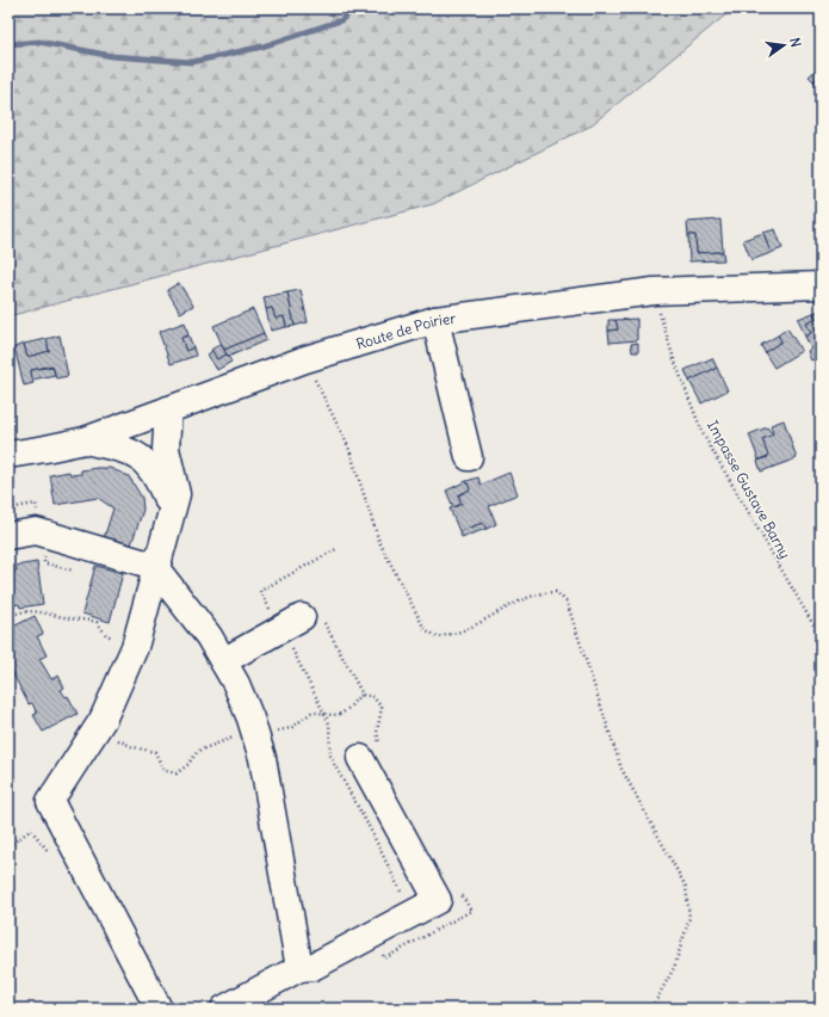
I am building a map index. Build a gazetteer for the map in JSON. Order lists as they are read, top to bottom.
{
  "streets": {
    "street": ["Route de Poirier"],
    "path": ["Impasse Gustave Barny"]
  },
  "crossings": [
    ["Route de Poirier", "Impasse Gustave Barny"]
  ],
  "north": "right"
}
